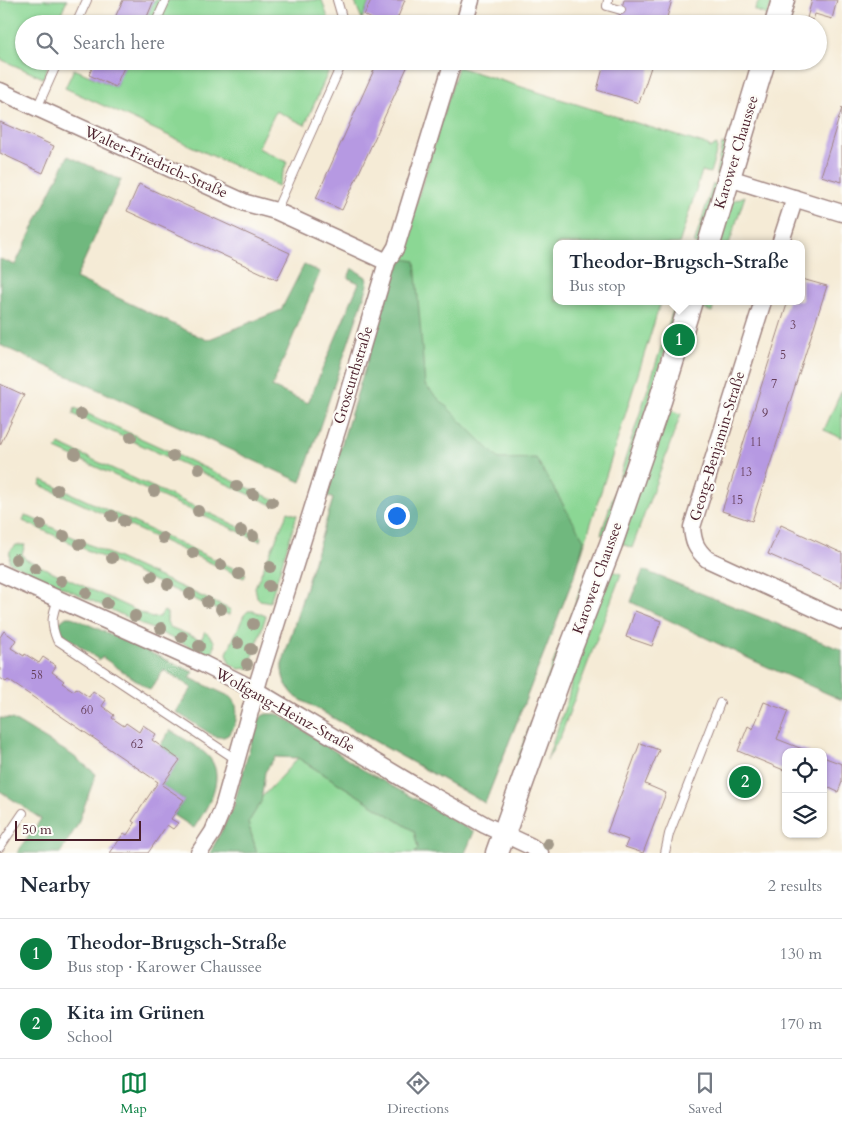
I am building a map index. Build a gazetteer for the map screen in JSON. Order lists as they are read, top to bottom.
{
  "streets": {
    "main road": ["Karower Chaussee"],
    "street": [
      "Walter-Friedrich-Straße",
      "Groscurthstraße",
      "Georg-Benjamin-Straße",
      "Wolfgang-Heinz-Straße"
    ]
  },
  "crossings": [
    ["Karower Chaussee", "Wolfgang-Heinz-Straße"],
    ["Walter-Friedrich-Straße", "Groscurthstraße"],
    ["Groscurthstraße", "Wolfgang-Heinz-Straße"]
  ],
  "house_numbers": [
    "3",
    "5",
    "7",
    "9",
    "11",
    "13",
    "15",
    "58",
    "60",
    "62"
  ],
  "scale_bar": "50 m",
  "page": {
    "search": "Search here",
    "popup": ["Theodor-Brugsch-Straße", "Bus stop"],
    "pins": ["1", "2"],
    "scale": "50 m",
    "heading": ["Nearby", "2 results"],
    "list": [
      {
        "mark": "1",
        "name": "Theodor-Brugsch-Straße",
        "note": "Bus stop · Karower Chaussee",
        "value": "130 m"
      },
      {
        "mark": "2",
        "name": "Kita im Grünen",
        "note": "School",
        "value": "170 m"
      }
    ],
    "nav": ["Map", "Directions", "Saved"]
  }
}
